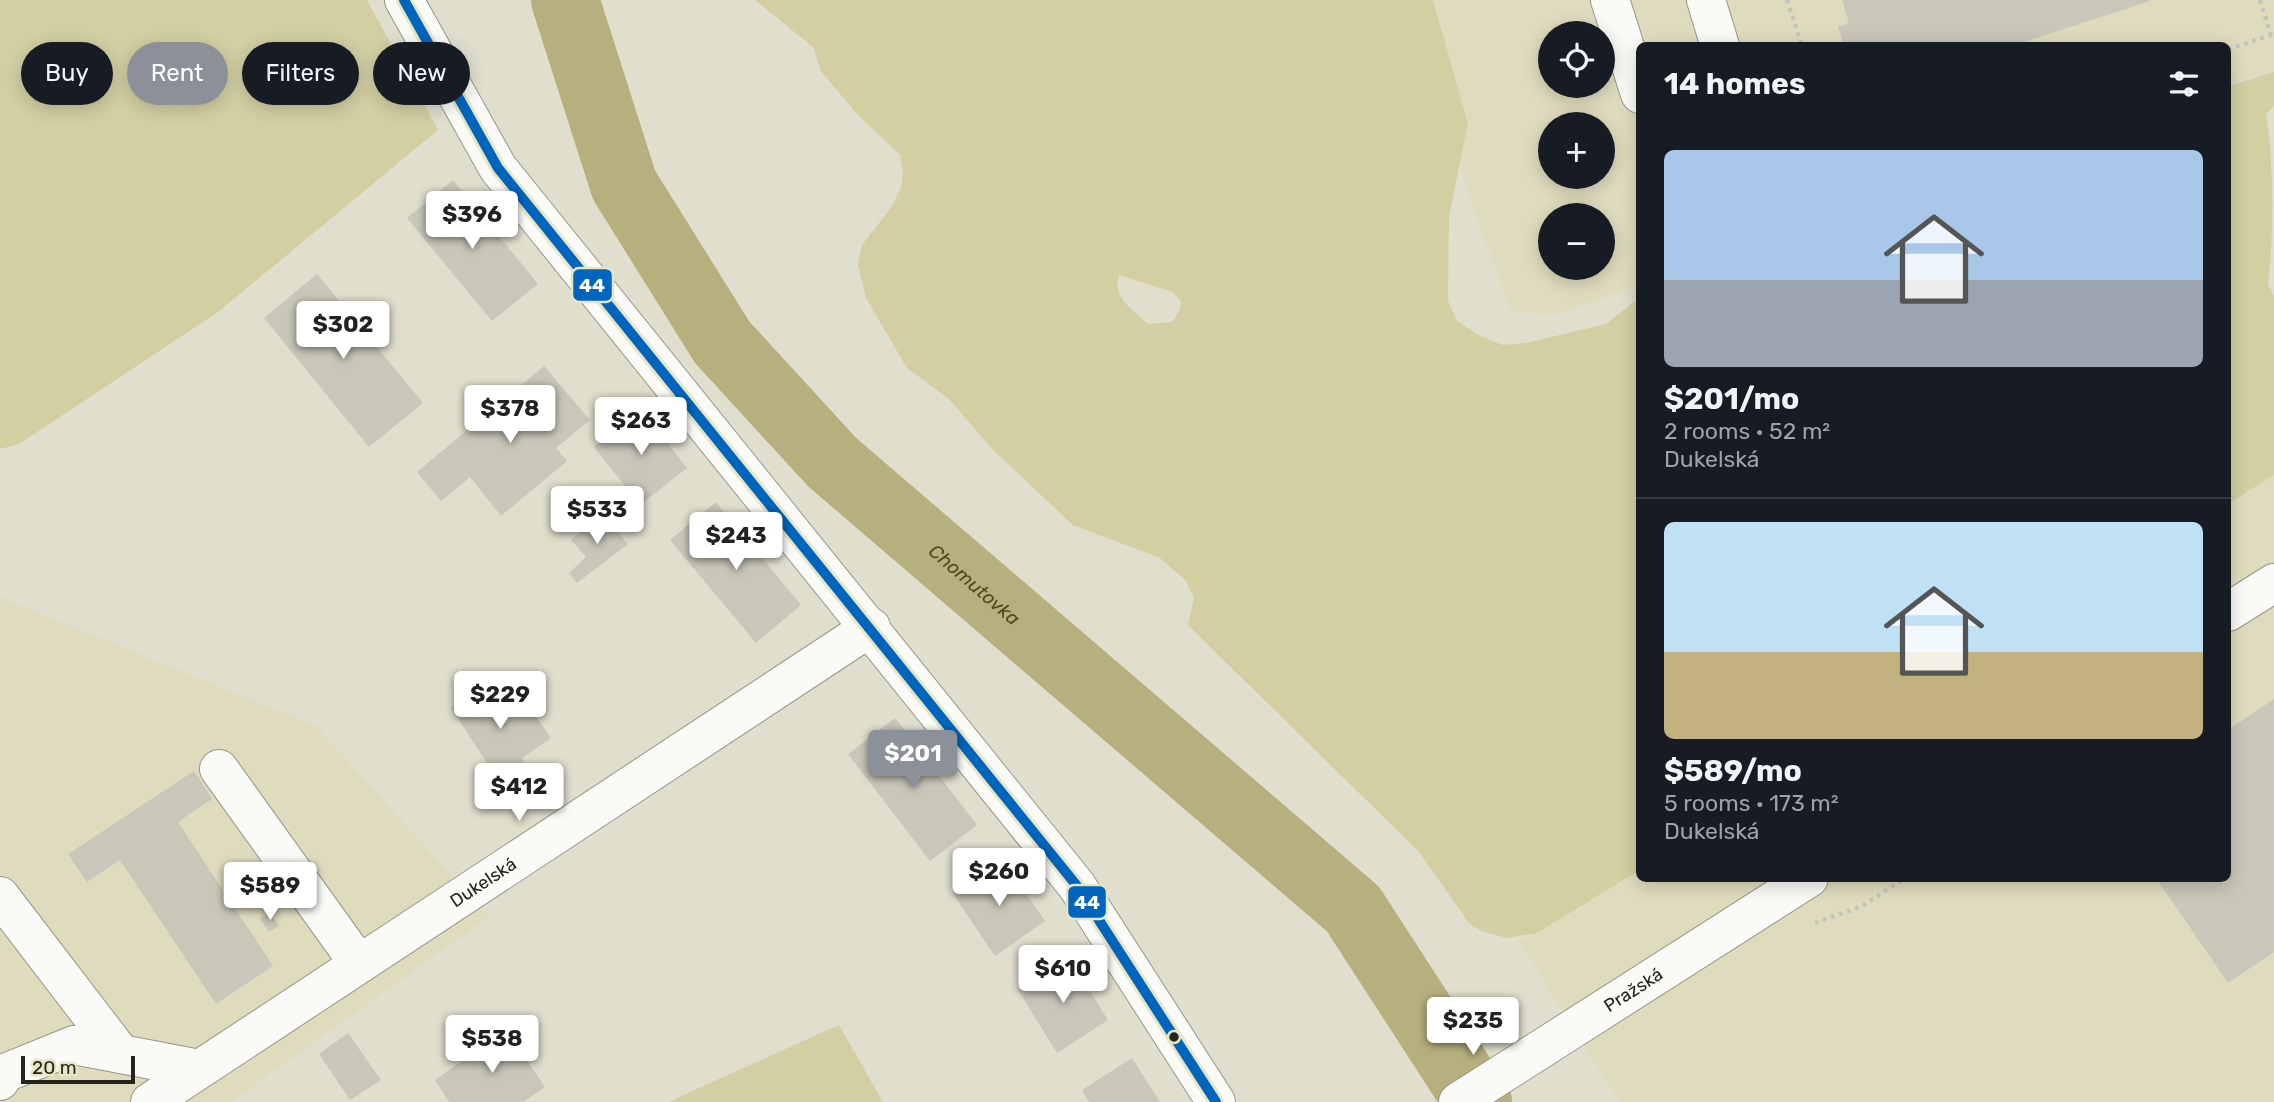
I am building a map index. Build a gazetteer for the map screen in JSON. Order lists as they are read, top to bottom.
{
  "streets": {
    "street": ["Dukelská", "Pražská"]
  },
  "water": ["Chomutovka"],
  "lines": ["transit line 44"],
  "scale_bar": "20 m",
  "page": {
    "map_buttons": ["+", "−"],
    "chip": [
      "Buy",
      "Rent",
      "Filters",
      "New"
    ],
    "heading": "14 homes",
    "list": [
      {
        "name": "$201/mo",
        "note": "2 rooms · 52 m² · Dukelská"
      },
      {
        "name": "$589/mo",
        "note": "5 rooms · 173 m² · Dukelská"
      }
    ],
    "price": [
      "$396",
      "$302",
      "$378",
      "$263",
      "$533",
      "$243",
      "$229",
      "$201",
      "$412",
      "$260",
      "$589",
      "$610",
      "$235",
      "$538"
    ],
    "scale": "20 m"
  }
}
